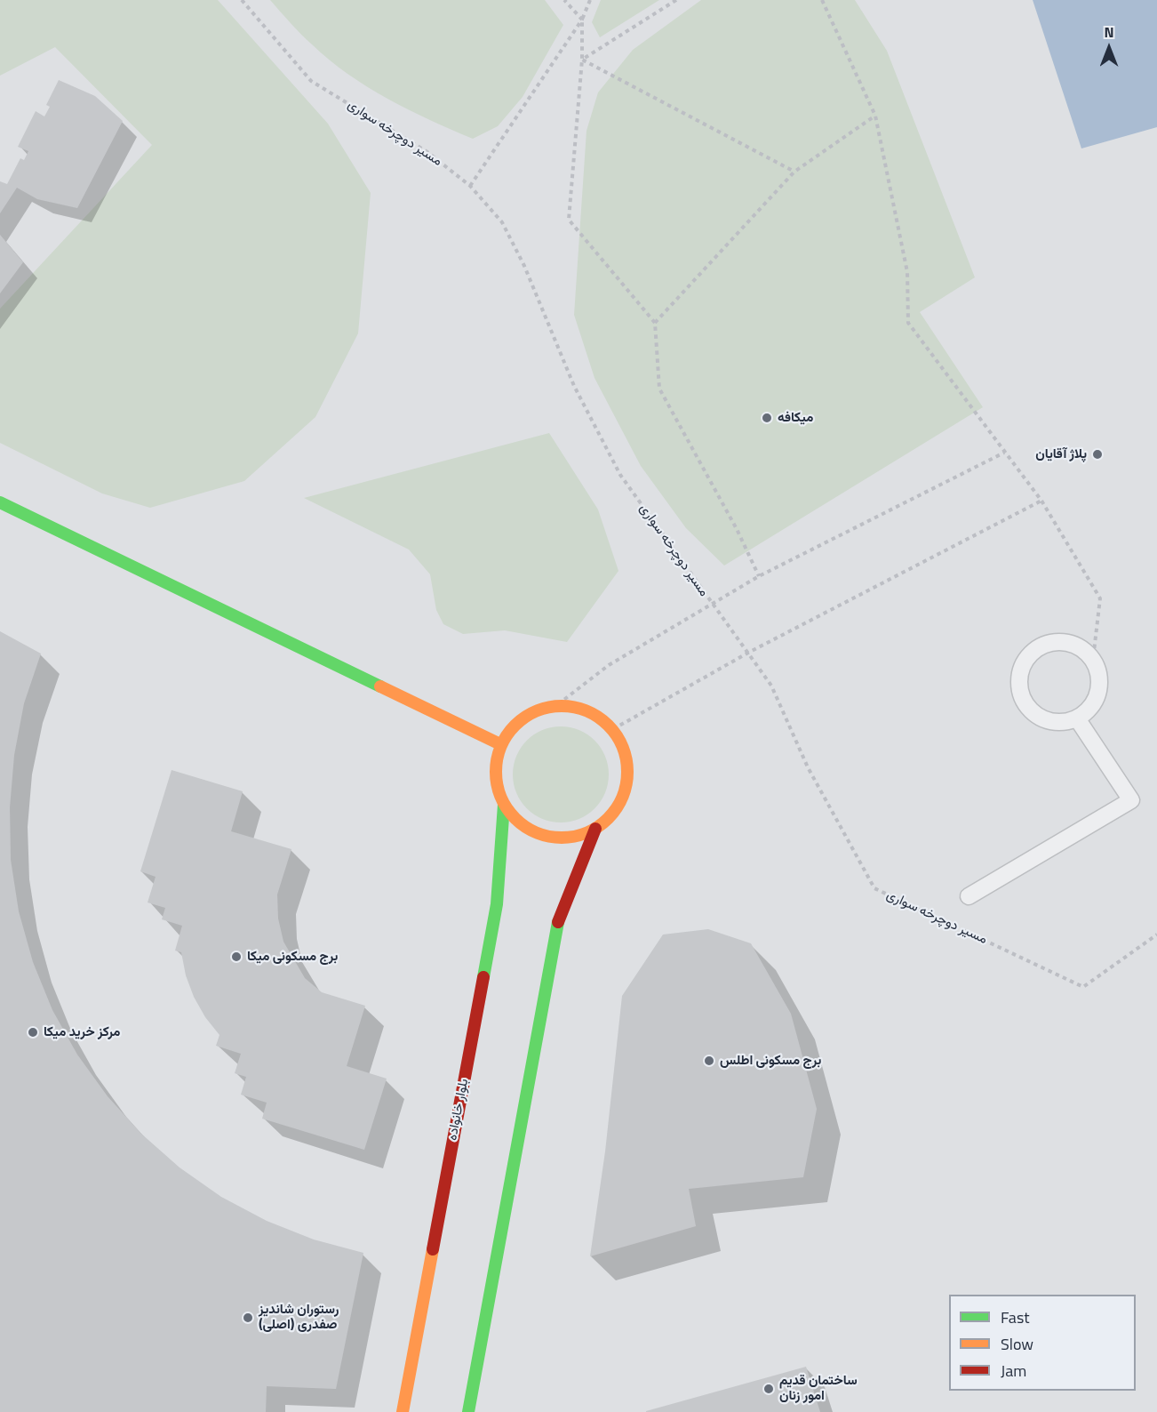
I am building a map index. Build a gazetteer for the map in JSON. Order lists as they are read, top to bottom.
{
  "streets": {
    "street": ["بلوار خانواده"],
    "path": ["مسیر دوچرخه سواری"]
  },
  "places": [
    "میکافه",
    "پلاژ آقایان",
    "برج مسکونی میکا",
    "مرکز خرید میکا",
    "برج مسکونی اطلس",
    "رستوران شاندیز صفدری (اصلی)",
    "ساختمان قدیم امور زنان"
  ],
  "legend": ["Fast", "Slow", "Jam"],
  "north": "top"
}
